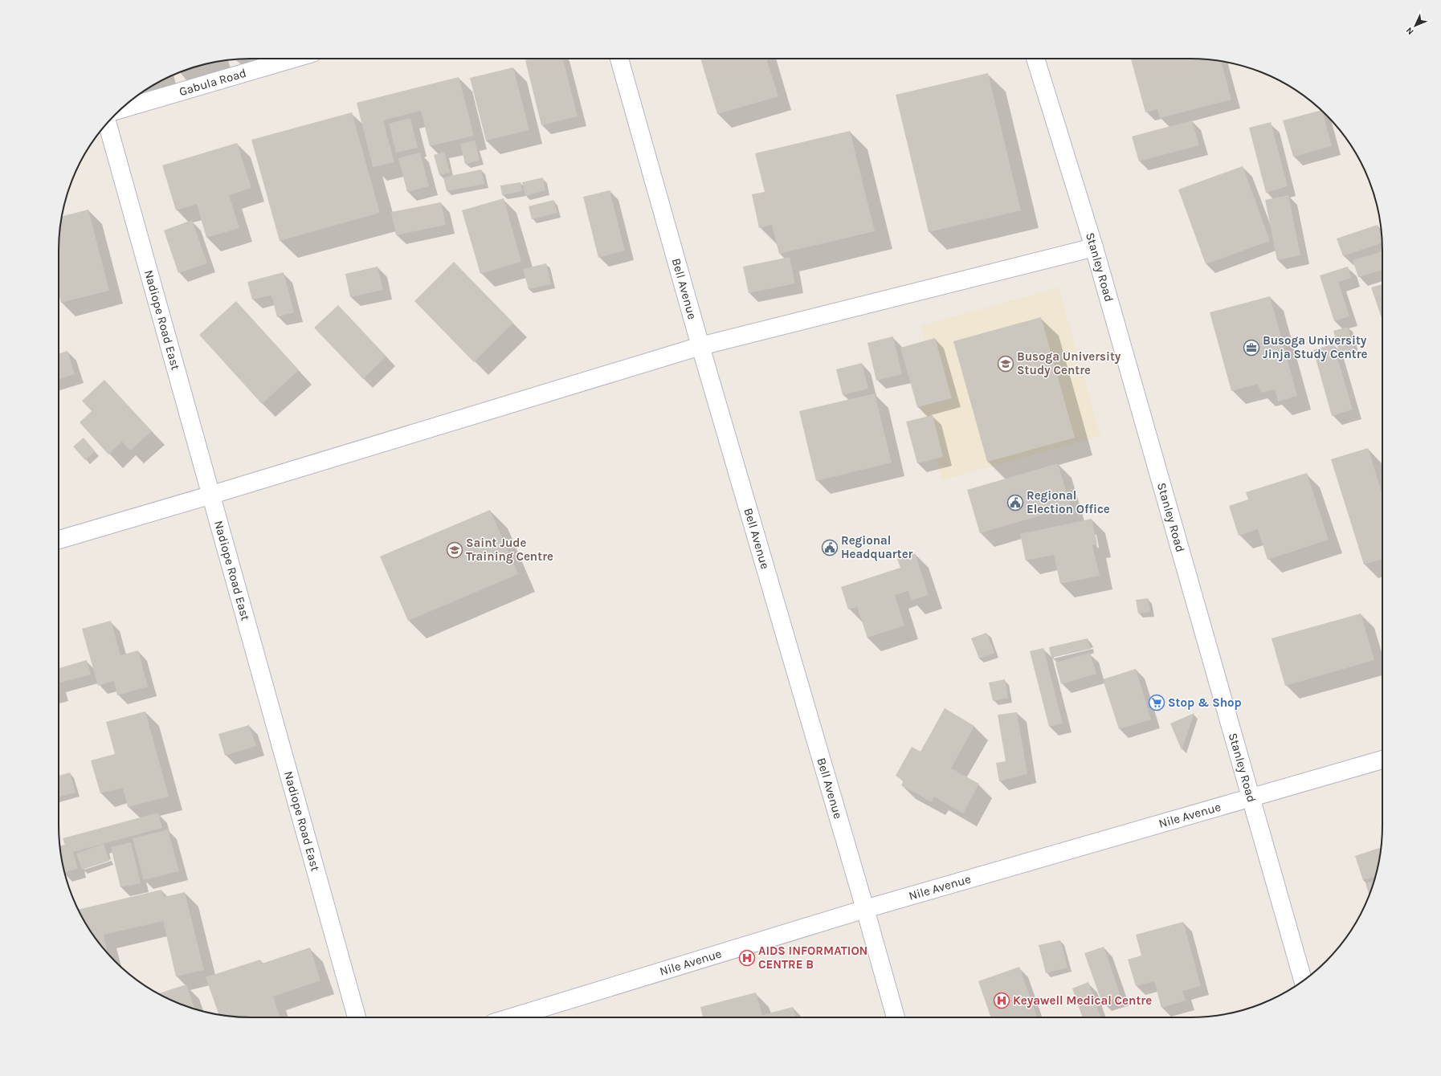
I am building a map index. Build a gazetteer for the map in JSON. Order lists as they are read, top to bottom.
{
  "streets": {
    "street": [
      "Gabula Road",
      "Stanley Road",
      "Bell Avenue",
      "Nadiope Road East",
      "Nile Avenue"
    ]
  },
  "crossings": [
    ["Stanley Road", "Nile Avenue"],
    ["Bell Avenue", "Nile Avenue"]
  ],
  "places": {
    "office": ["Busoga University Jinja Study Centre"],
    "school or university": ["Busoga University Study Centre", "Saint Jude Training Centre"],
    "public building": ["Regional Election Office", "Regional Headquarter"],
    "supermarket": ["Stop & Shop"],
    "hospital": ["AIDS INFORMATION CENTRE B", "Keyawell Medical Centre"]
  },
  "north": "bottom left"
}
